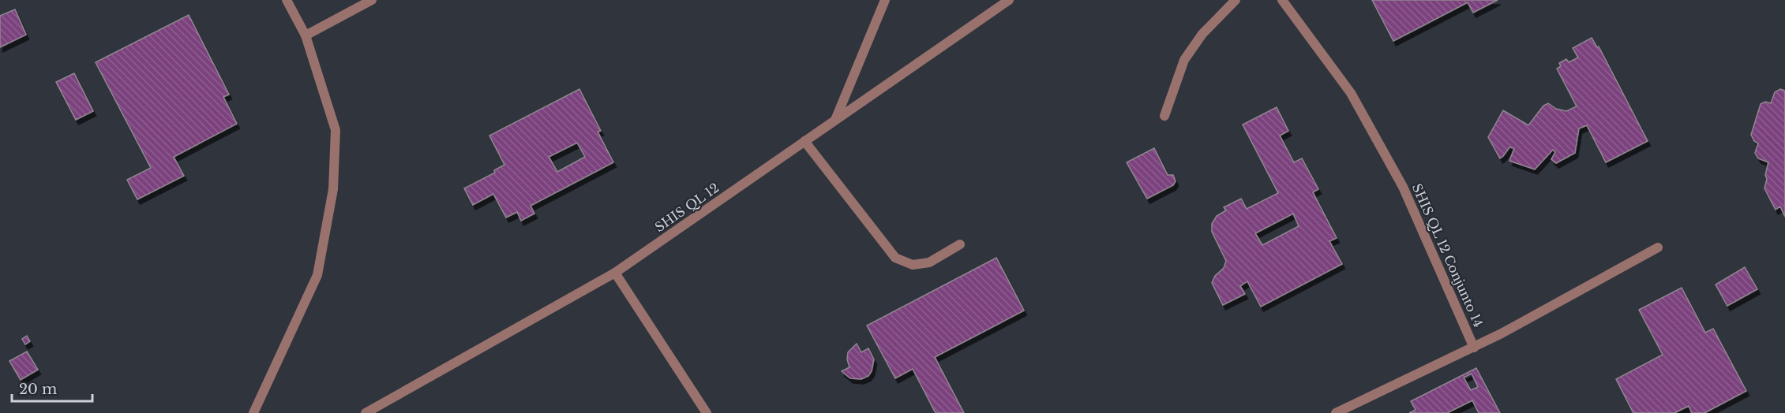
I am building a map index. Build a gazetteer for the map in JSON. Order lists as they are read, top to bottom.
{
  "streets": {
    "street": ["SHIS QL 12", "SHIS QL 12 Conjunto 14"]
  },
  "scale_bar": "20 m"
}
